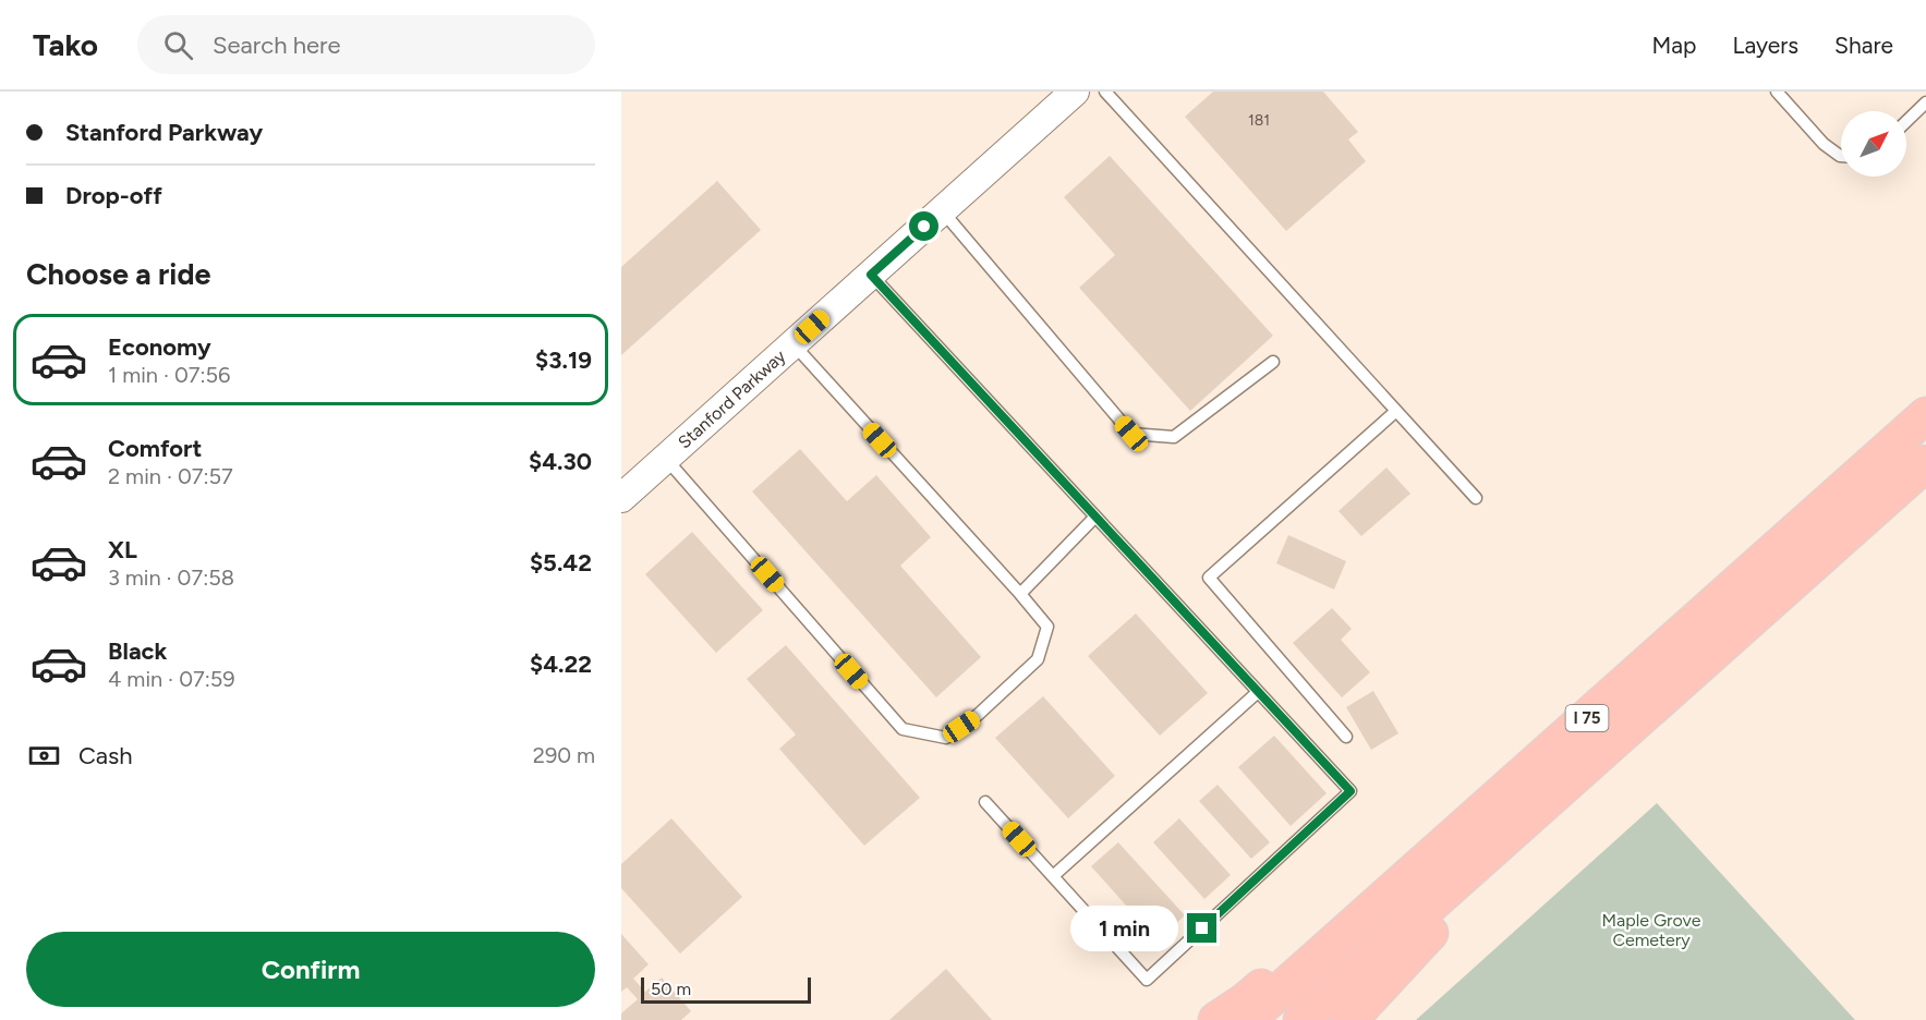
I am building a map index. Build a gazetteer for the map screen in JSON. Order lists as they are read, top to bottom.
{
  "streets": {
    "highway": ["I 75"],
    "street": ["Stanford Parkway"]
  },
  "parks": ["Maple Grove Cemetery"],
  "house_numbers": ["181"],
  "scale_bar": "50 m",
  "north": "top right",
  "page": {
    "header": "Tako",
    "search": "Search here",
    "nav": ["Map", "Layers", "Share"],
    "banner": ["Stanford Parkway", "Drop-off"],
    "heading": "Choose a ride",
    "list": [
      {
        "name": "Economy",
        "note": "1 min · 07:56",
        "value": "$3.19"
      },
      {
        "name": "Comfort",
        "note": "2 min · 07:57",
        "value": "$4.30"
      },
      {
        "name": "XL",
        "note": "3 min · 07:58",
        "value": "$5.42"
      },
      {
        "name": "Black",
        "note": "4 min · 07:59",
        "value": "$4.22"
      }
    ],
    "pay": ["Cash", "290 m"],
    "bubble": "1 min",
    "buttons": "Confirm",
    "scale": "50 m"
  }
}
